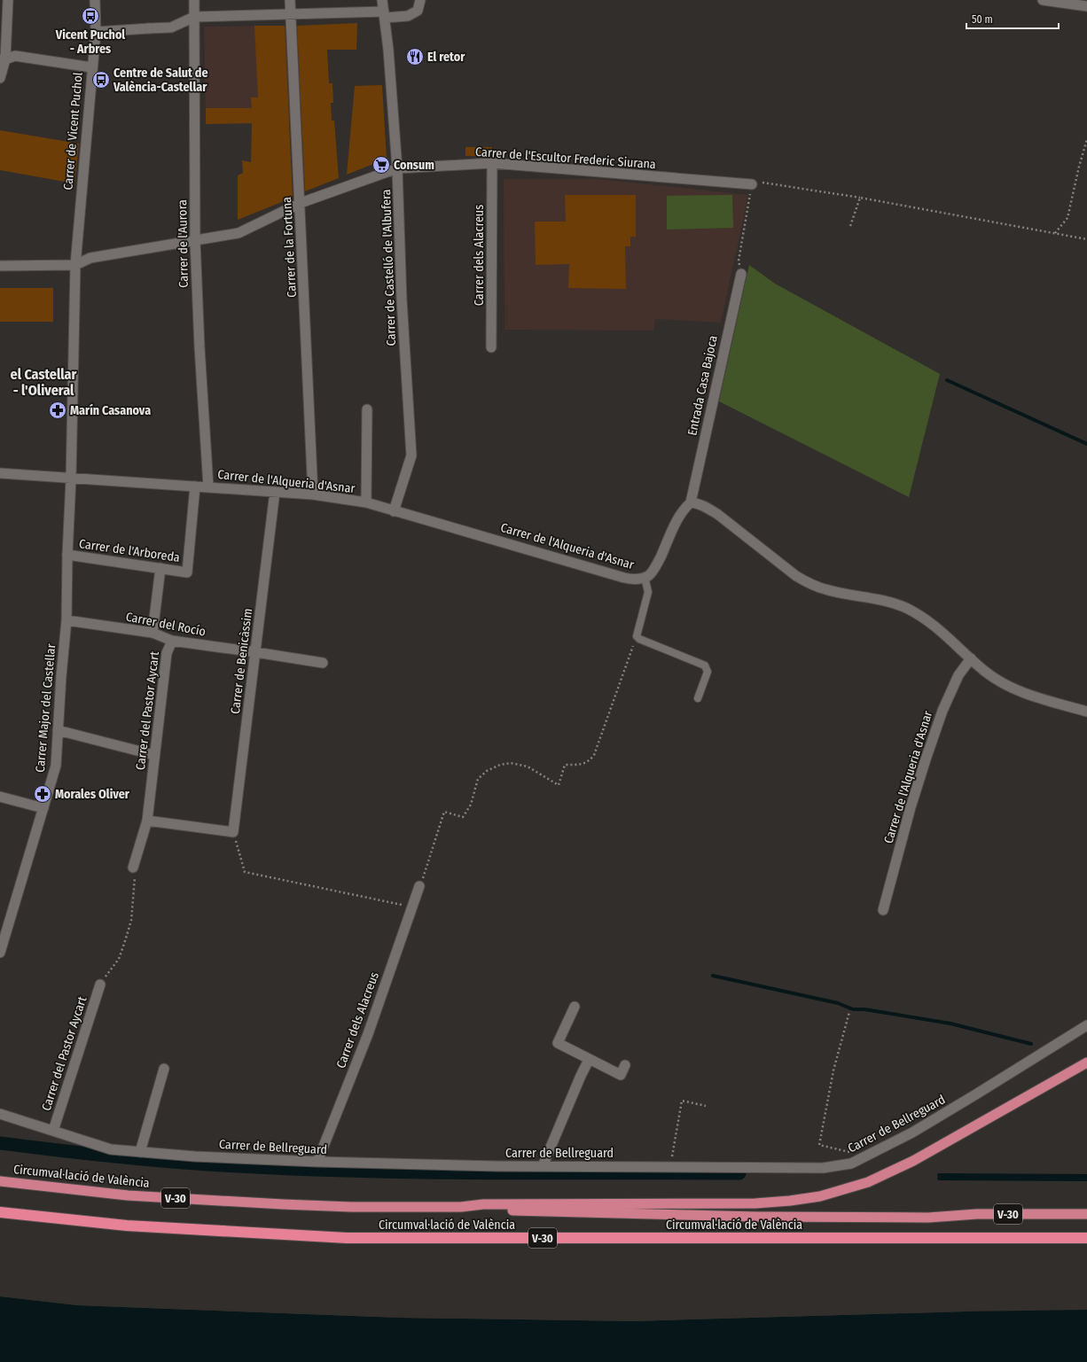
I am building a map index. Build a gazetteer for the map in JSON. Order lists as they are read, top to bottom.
{
  "streets": {
    "highway": ["Circumval·lació de València", "V-30"],
    "street": [
      "Carrer de Vicent Puchol",
      "Carrer de l'Escultor Frederic Siurana",
      "Carrer de l'Aurora",
      "Carrer de la Fortuna",
      "Carrer dels Alacreus",
      "Carrer de Castelló de l'Albufera",
      "Entrada Casa Bajoca",
      "Carrer de l'Alqueria d'Asnar",
      "Carrer de l'Arboreda",
      "Carrer del Rocío",
      "Carrer de Benicàssim",
      "Carrer Major del Castellar",
      "Carrer del Pastor Aycart",
      "Carrer de Bellreguard"
    ]
  },
  "crossings": [
    ["Carrer de Vicent Puchol", "Carrer de l'Escultor Frederic Siurana"],
    ["Carrer de Vicent Puchol", "Carrer de l'Alqueria d'Asnar"],
    ["Carrer de Vicent Puchol", "Carrer Major del Castellar"],
    ["Carrer de l'Escultor Frederic Siurana", "Carrer de l'Aurora"],
    ["Carrer de l'Escultor Frederic Siurana", "Carrer de la Fortuna"],
    ["Carrer de l'Escultor Frederic Siurana", "Carrer dels Alacreus"],
    ["Carrer de l'Escultor Frederic Siurana", "Carrer de Castelló de l'Albufera"],
    ["Carrer de l'Aurora", "Carrer de l'Alqueria d'Asnar"],
    ["Carrer de la Fortuna", "Carrer de l'Alqueria d'Asnar"],
    ["Carrer dels Alacreus", "Carrer de Bellreguard"],
    ["Carrer de Castelló de l'Albufera", "Carrer de l'Alqueria d'Asnar"],
    ["Entrada Casa Bajoca", "Carrer de l'Alqueria d'Asnar"],
    ["Carrer de l'Alqueria d'Asnar", "Carrer de l'Arboreda"],
    ["Carrer de l'Alqueria d'Asnar", "Carrer de Benicàssim"],
    ["Carrer de l'Alqueria d'Asnar", "Carrer Major del Castellar"],
    ["Carrer de l'Arboreda", "Carrer Major del Castellar"],
    ["Carrer del Rocío", "Carrer de Benicàssim"],
    ["Carrer del Rocío", "Carrer Major del Castellar"],
    ["Carrer del Rocío", "Carrer del Pastor Aycart"],
    ["Carrer del Pastor Aycart", "Carrer de Bellreguard"]
  ],
  "districts": ["el Castellar - l'Oliveral"],
  "places": {
    "bus stop": ["Vicent Puchol - Arbres", "Centre de Salut de València-Castellar"],
    "restaurant": ["El retor"],
    "supermarket": ["Consum"],
    "pharmacy": ["Marín Casanova", "Morales Oliver"]
  },
  "scale_bar": "50 m"
}
